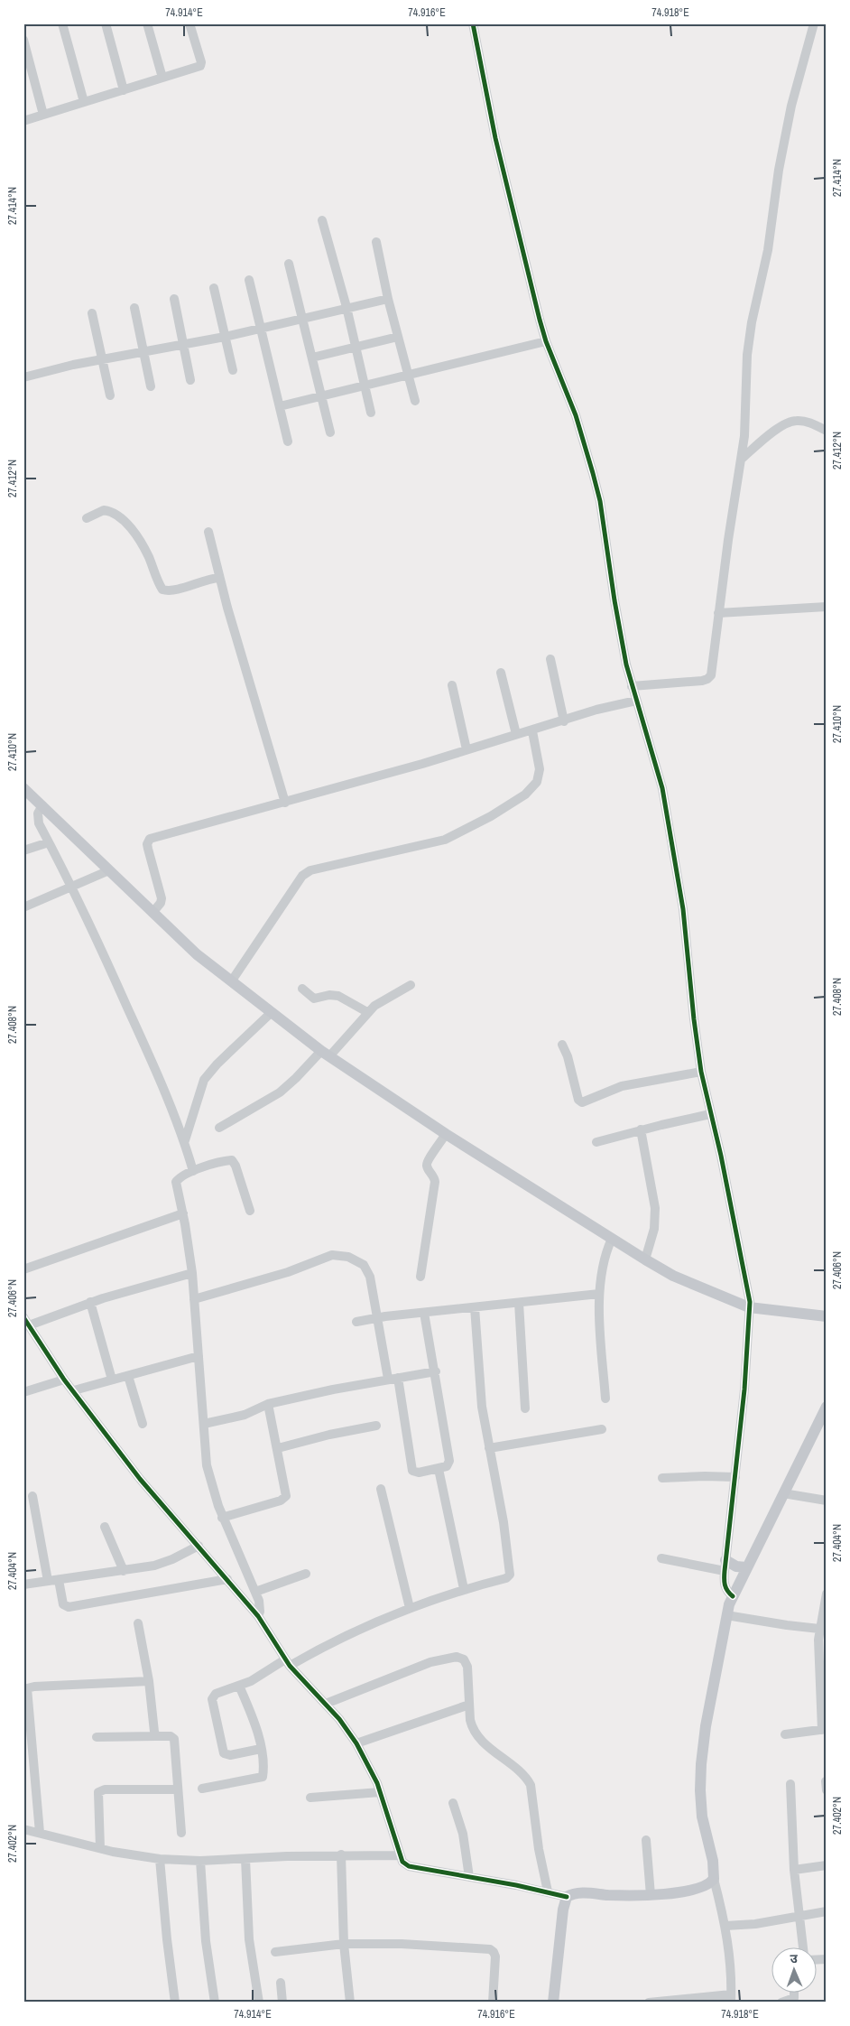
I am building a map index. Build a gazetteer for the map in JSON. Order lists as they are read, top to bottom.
{
  "north": "top",
  "coordinates": [
    "74.914°E",
    "74.916°E",
    "74.918°E",
    "27.414°N",
    "27.412°N",
    "27.410°N",
    "27.408°N",
    "27.406°N",
    "27.404°N",
    "27.402°N"
  ]
}
